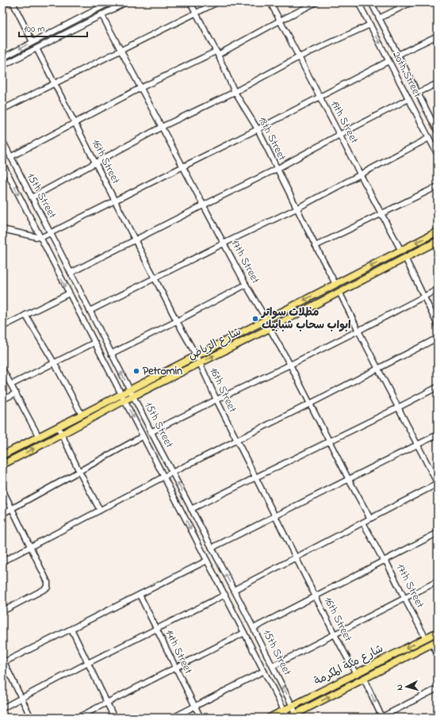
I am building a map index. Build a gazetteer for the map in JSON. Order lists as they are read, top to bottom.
{
  "streets": {
    "main road": ["شارع الرياض", "شارع مكة المكرمة"],
    "street": [
      "20th Street",
      "19th Street",
      "18th Street",
      "16th Street",
      "15th Street",
      "17th Street",
      "14th Street"
    ]
  },
  "crossings": [
    ["19th Street", "شارع الرياض"],
    ["18th Street", "شارع الرياض"],
    ["16th Street", "شارع الرياض"],
    ["16th Street", "شارع مكة المكرمة"],
    ["15th Street", "شارع الرياض"],
    ["15th Street", "شارع مكة المكرمة"],
    ["17th Street", "شارع الرياض"],
    ["17th Street", "شارع مكة المكرمة"]
  ],
  "places": ["مظلات سواتر ابواب سحاب شبابيك", "Petromin"],
  "scale_bar": "100 m",
  "north": "left"
}
